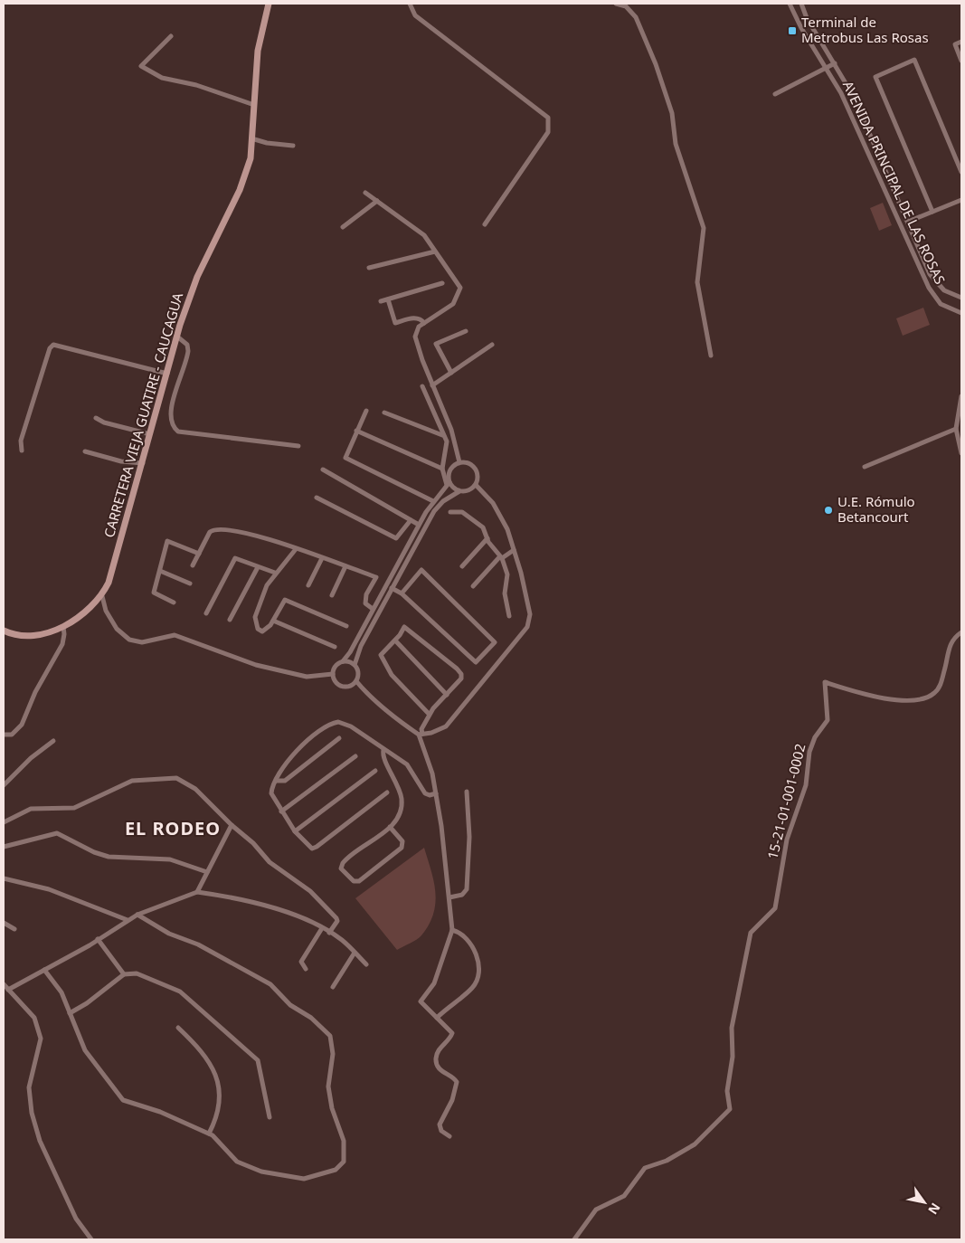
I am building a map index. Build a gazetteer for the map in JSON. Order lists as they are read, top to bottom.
{
  "streets": {
    "main road": ["CARRETERA VIEJA GUATIRE - CAUCAGUA"],
    "street": ["AVENIDA PRINCIPAL DE LAS ROSAS", "15-21-01-001-0002"]
  },
  "districts": ["EL RODEO"],
  "places": {
    "transit": ["Terminal de Metrobus Las Rosas"],
    "other": ["U.E. Rómulo Betancourt"]
  },
  "north": "bottom right"
}
